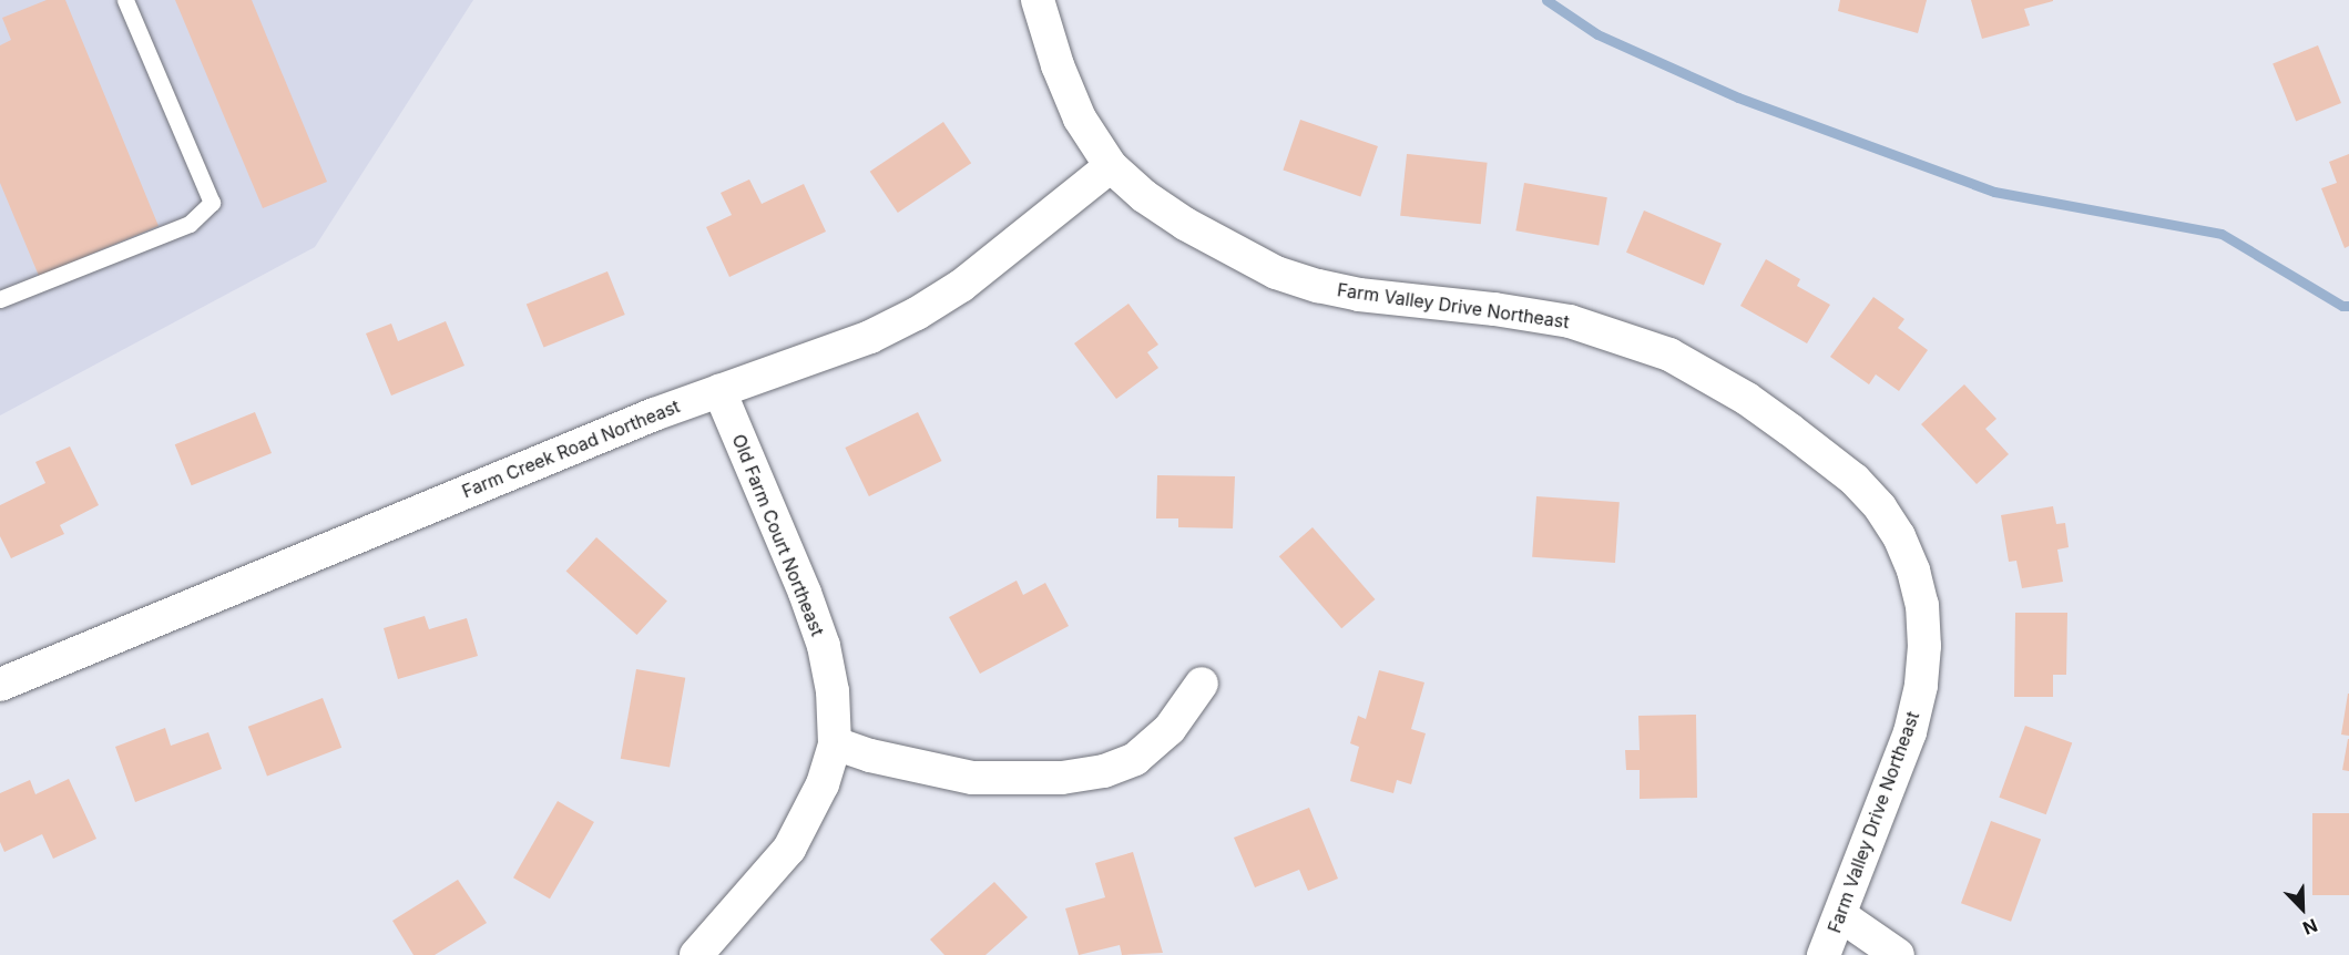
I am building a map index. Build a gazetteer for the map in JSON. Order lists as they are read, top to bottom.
{
  "streets": {
    "street": ["Farm Valley Drive Northeast", "Farm Creek Road Northeast", "Old Farm Court Northeast"]
  },
  "crossings": [
    ["Farm Valley Drive Northeast", "Farm Creek Road Northeast"],
    ["Farm Creek Road Northeast", "Old Farm Court Northeast"]
  ],
  "north": "bottom right"
}
